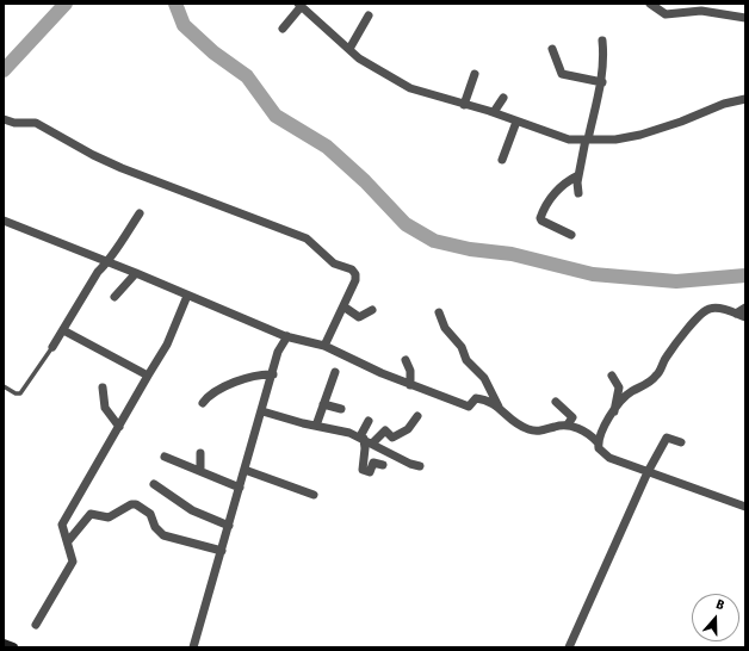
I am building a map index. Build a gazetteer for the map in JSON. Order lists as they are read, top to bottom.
{
  "north": "top"
}
